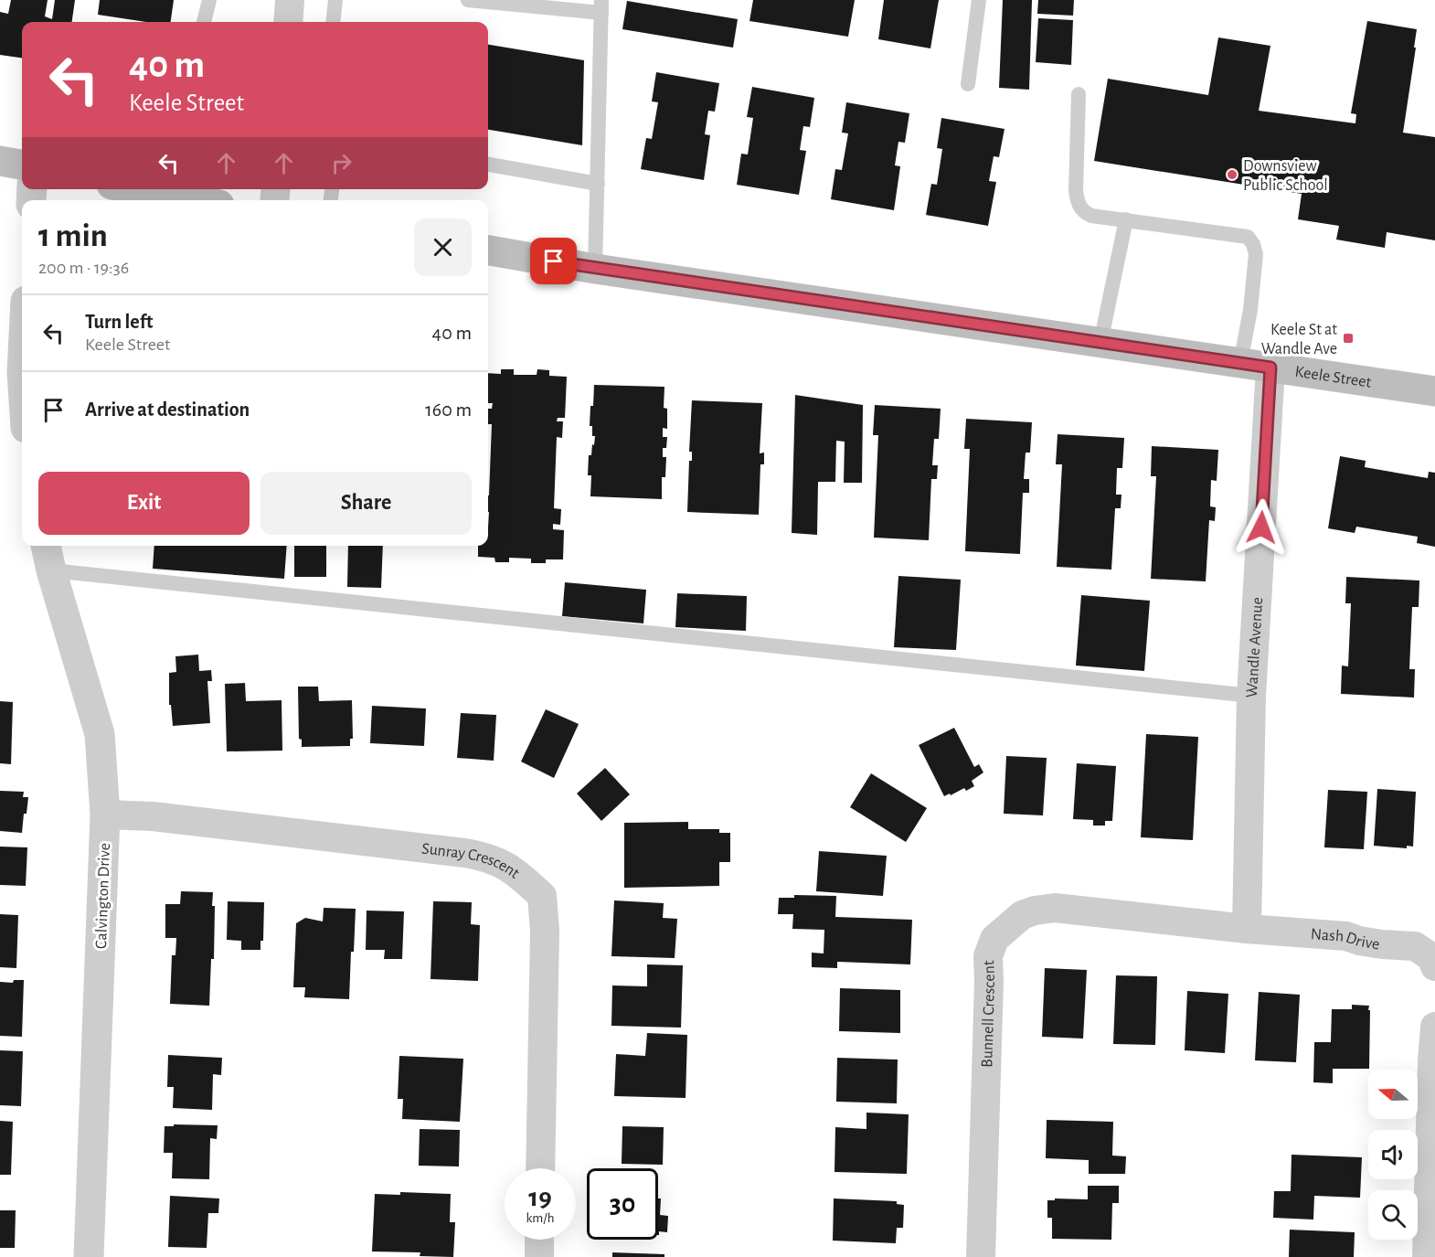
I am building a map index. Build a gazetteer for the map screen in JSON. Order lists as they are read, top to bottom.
{
  "streets": {
    "main road": ["Keele Street"],
    "street": [
      "Wandle Avenue",
      "Sunray Crescent",
      "Calvington Drive",
      "Nash Drive",
      "Bunnell Crescent"
    ]
  },
  "crossings": [
    ["Keele Street", "Wandle Avenue"],
    ["Wandle Avenue", "Nash Drive"],
    ["Wandle Avenue", "Bunnell Crescent"],
    ["Sunray Crescent", "Calvington Drive"],
    ["Nash Drive", "Bunnell Crescent"]
  ],
  "places": {
    "other": ["Downsview Public School"],
    "transit": ["Keele St at Wandle Ave"]
  },
  "north": "left",
  "page": {
    "turn": ["40 m", "Keele Street"],
    "heading": ["1 min", "200 m · 19:36"],
    "list": [
      {
        "name": "Turn left",
        "note": "Keele Street",
        "value": "40 m"
      },
      {
        "name": "Arrive at destination",
        "value": "160 m"
      }
    ],
    "buttons": ["Exit", "Share"],
    "speed": "19 km/h",
    "limit": "30"
  }
}
